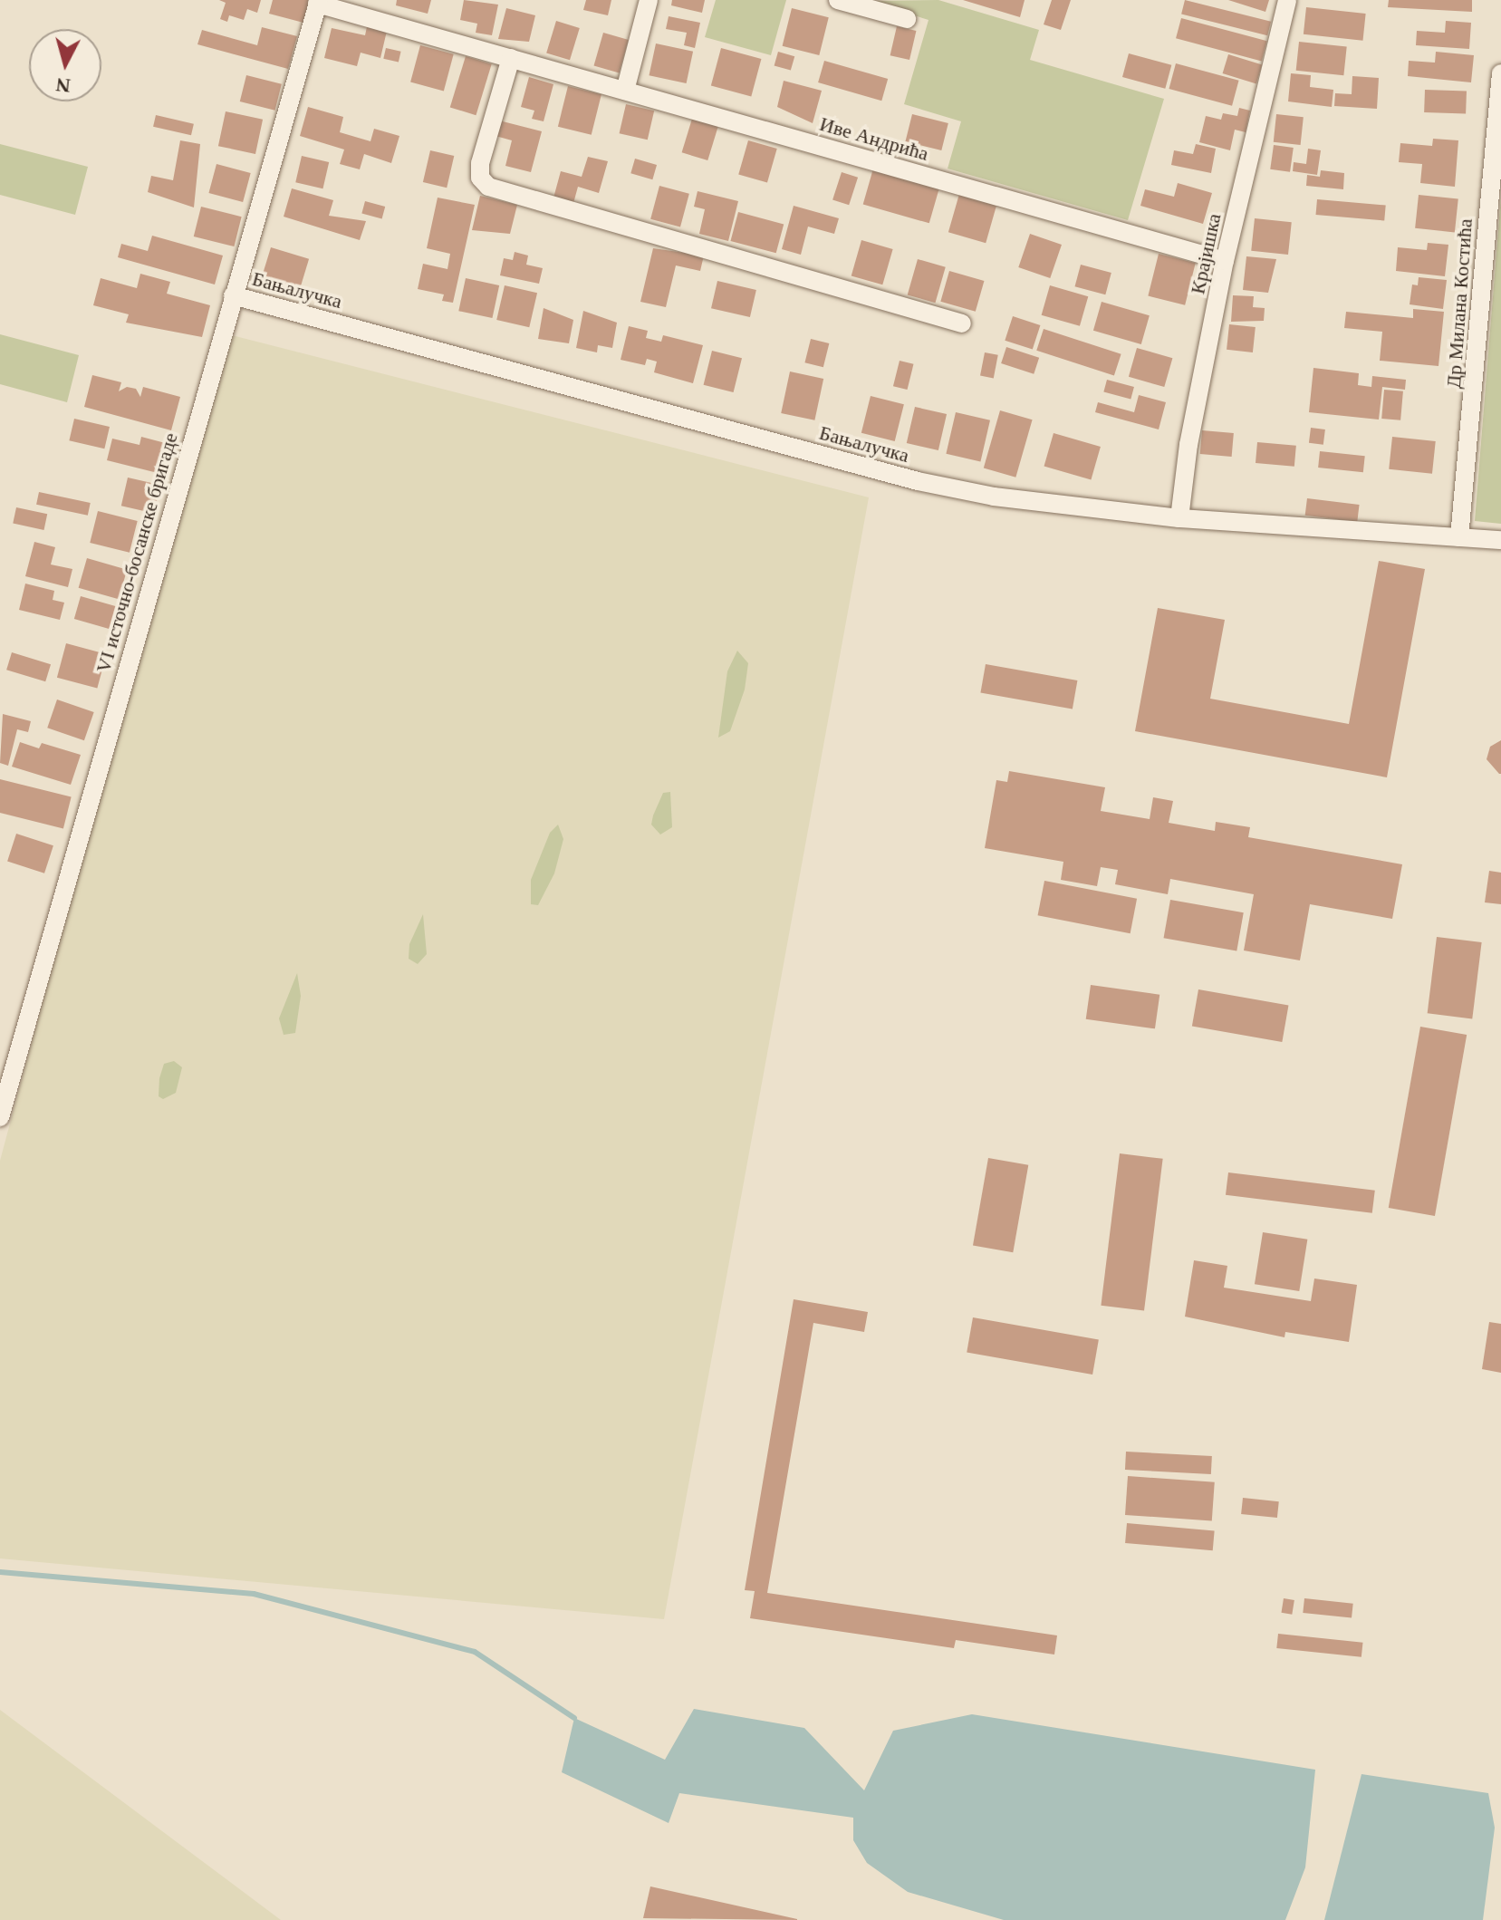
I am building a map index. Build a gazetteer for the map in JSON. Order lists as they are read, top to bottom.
{
  "streets": {
    "street": [
      "Иве Андрића",
      "Крајишка",
      "Бањалучка",
      "Др Милана Костића",
      "VI источно-босанске бригаде"
    ]
  },
  "crossings": [
    ["Иве Андрића", "Крајишка"],
    ["Иве Андрића", "VI источно-босанске бригаде"],
    ["Крајишка", "Бањалучка"],
    ["Бањалучка", "Др Милана Костића"],
    ["Бањалучка", "VI источно-босанске бригаде"]
  ],
  "north": "bottom"
}
